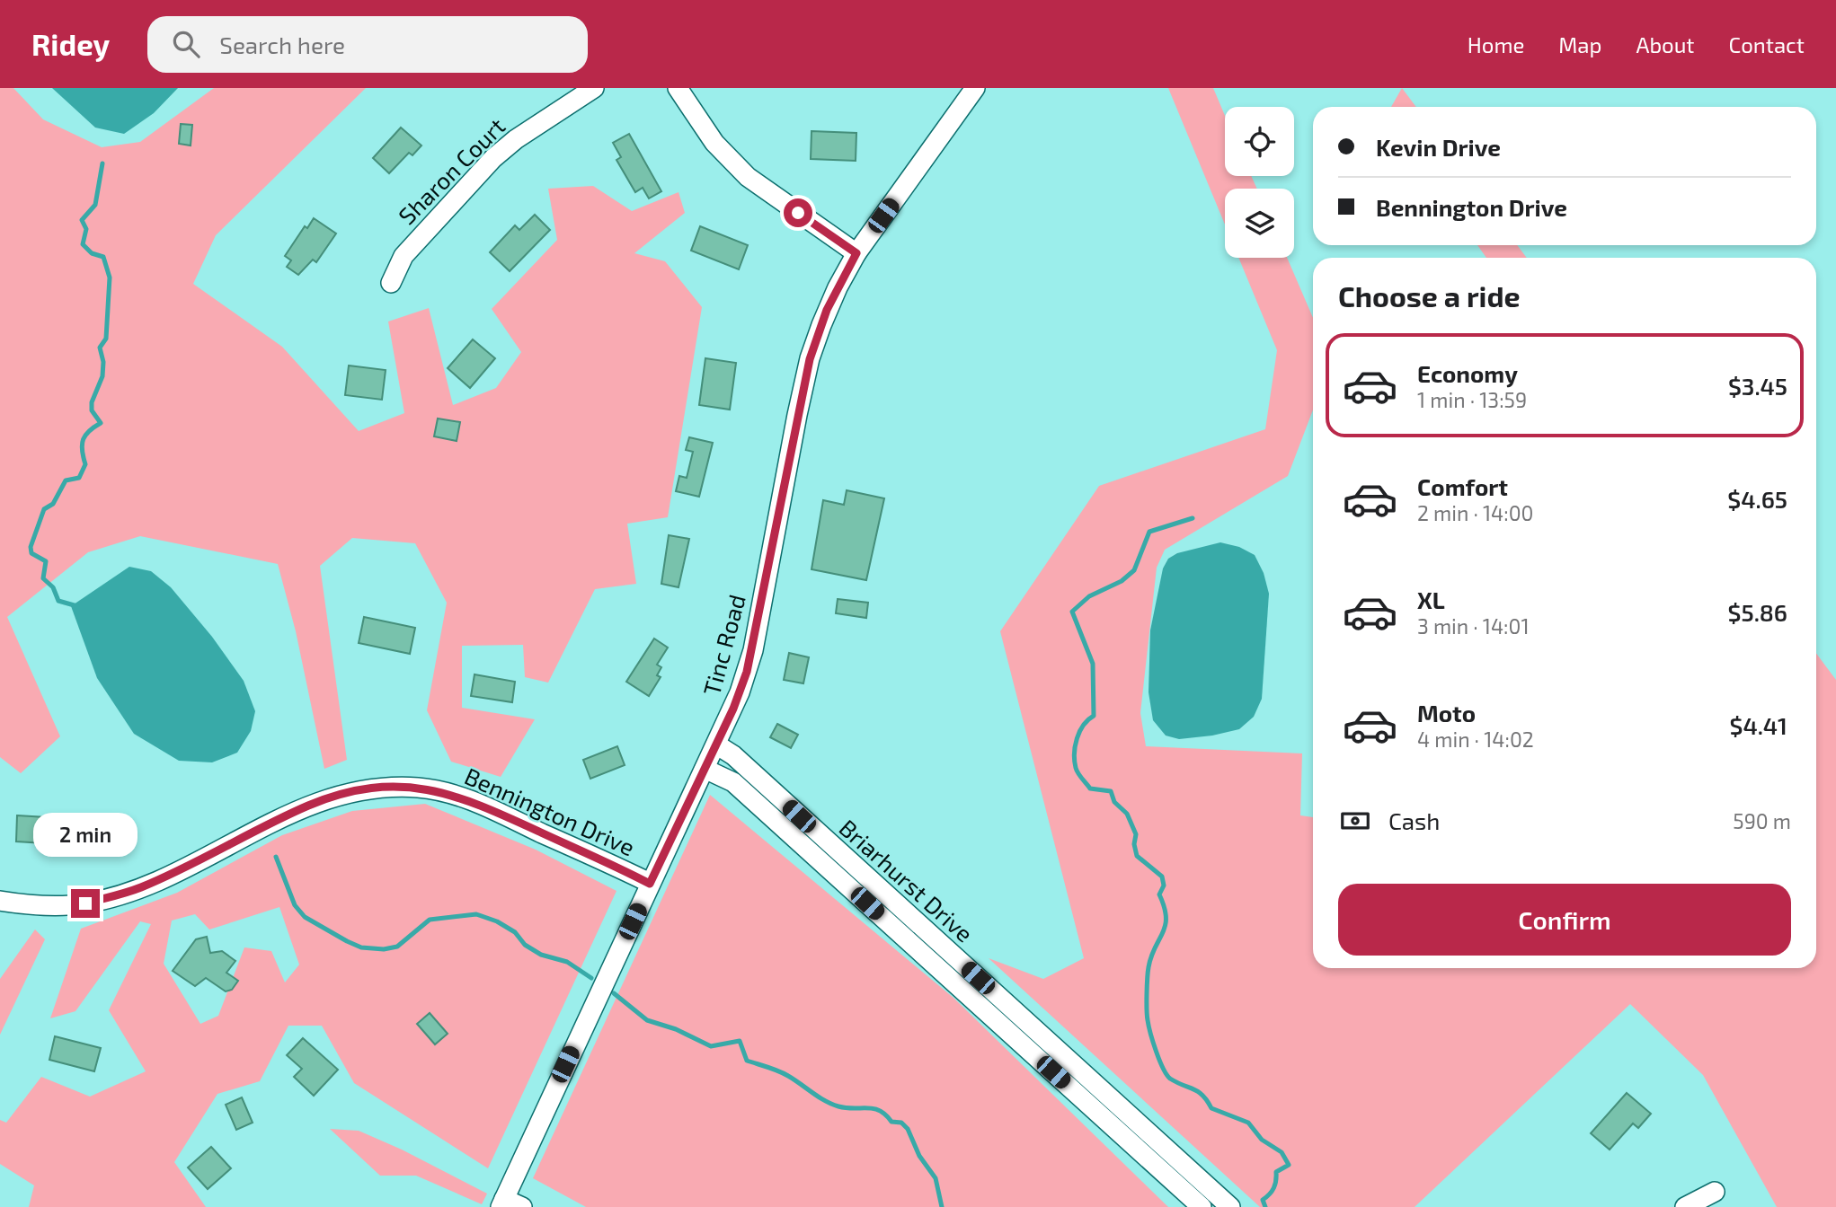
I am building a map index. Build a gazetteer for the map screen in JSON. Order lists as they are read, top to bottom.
{
  "streets": {
    "street": [
      "Sharon Court",
      "Tinc Road",
      "Bennington Drive",
      "Briarhurst Drive"
    ]
  },
  "crossings": [
    ["Tinc Road", "Bennington Drive"],
    ["Tinc Road", "Briarhurst Drive"]
  ],
  "page": {
    "header": "Ridey",
    "search": "Search here",
    "nav": [
      "Home",
      "Map",
      "About",
      "Contact"
    ],
    "banner": ["Kevin Drive", "Bennington Drive"],
    "heading": "Choose a ride",
    "list": [
      {
        "name": "Economy",
        "note": "1 min · 13:59",
        "value": "$3.45"
      },
      {
        "name": "Comfort",
        "note": "2 min · 14:00",
        "value": "$4.65"
      },
      {
        "name": "XL",
        "note": "3 min · 14:01",
        "value": "$5.86"
      },
      {
        "name": "Moto",
        "note": "4 min · 14:02",
        "value": "$4.41"
      }
    ],
    "pay": ["Cash", "590 m"],
    "bubble": "2 min",
    "buttons": "Confirm"
  }
}
